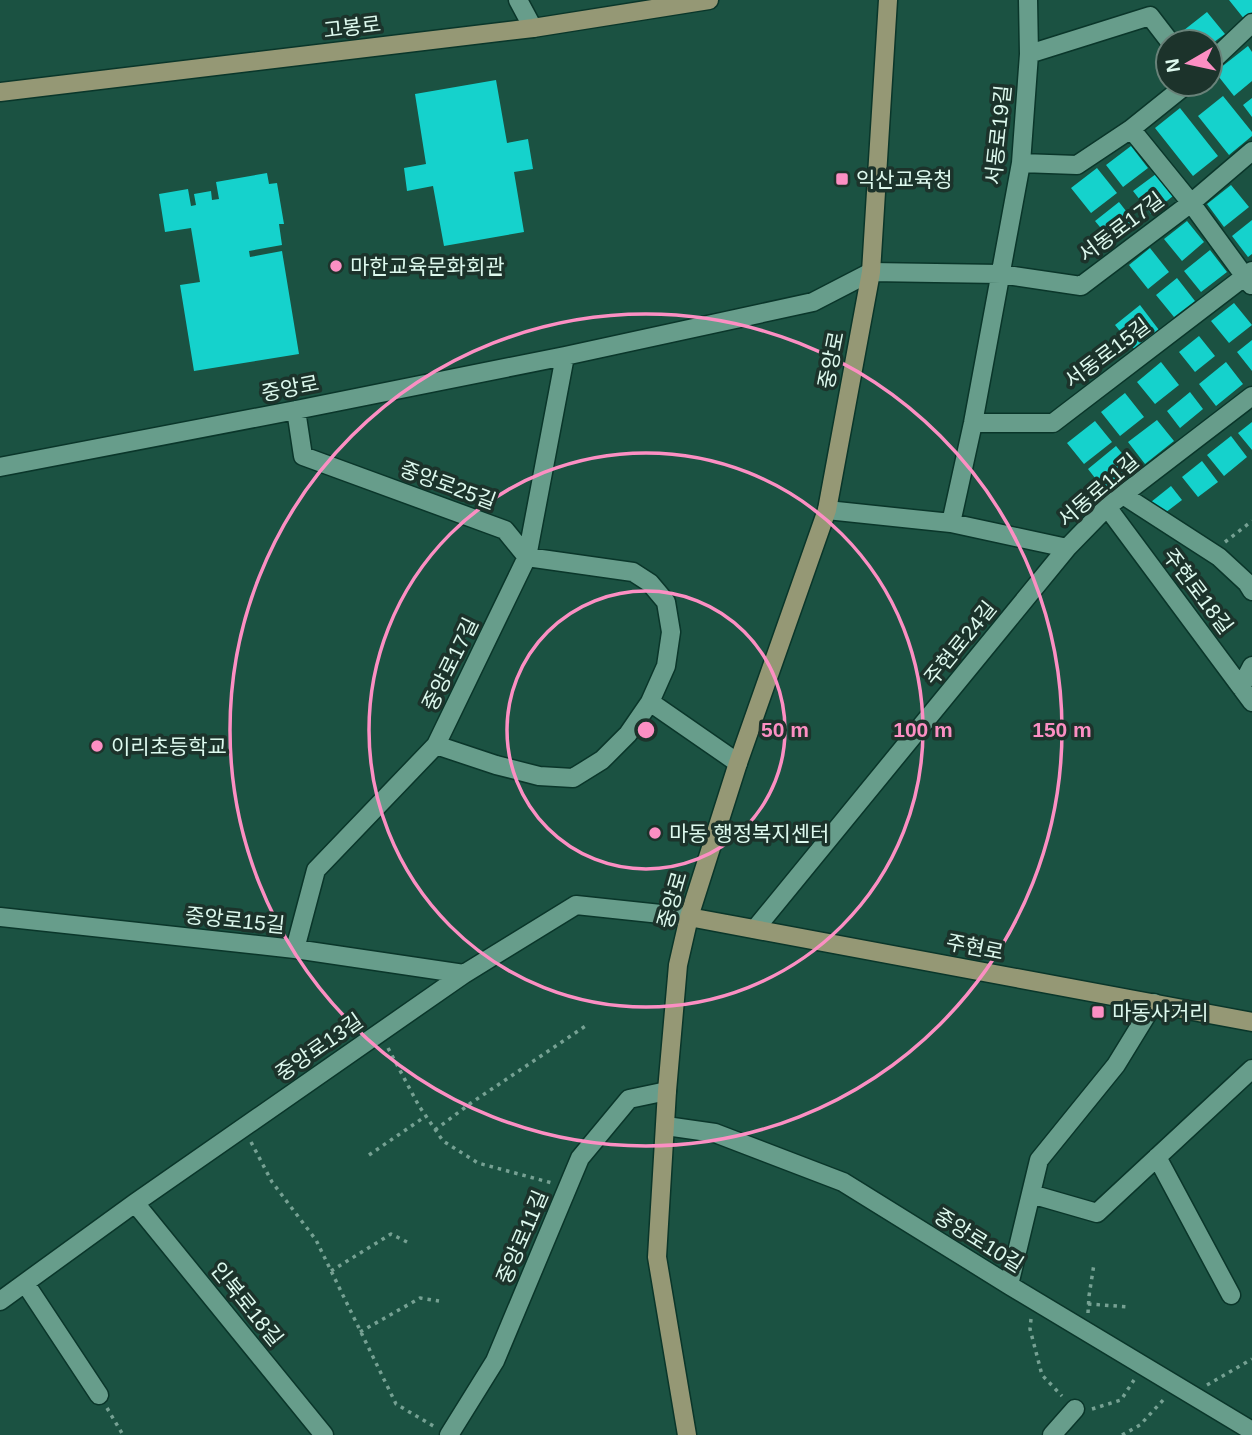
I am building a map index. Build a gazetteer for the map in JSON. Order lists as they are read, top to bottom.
{
  "streets": {
    "street": [
      "고봉로",
      "서동로19길",
      "서동로17길",
      "서동로15길",
      "중앙로",
      "중앙로25길",
      "서동로11길",
      "주현로18길",
      "주현로24길",
      "중앙로17길",
      "중앙로15길",
      "주현로",
      "중앙로13길",
      "중앙로11길",
      "중앙로10길",
      "인북로18길"
    ]
  },
  "crossings": [
    ["서동로19길", "서동로17길"],
    ["서동로19길", "서동로15길"],
    ["서동로19길", "서동로11길"],
    ["중앙로", "중앙로25길"],
    ["중앙로", "서동로11길"],
    ["중앙로", "중앙로17길"],
    ["중앙로", "주현로"],
    ["중앙로", "중앙로13길"],
    ["중앙로", "중앙로11길"],
    ["중앙로", "중앙로10길"],
    ["중앙로25길", "중앙로17길"],
    ["서동로11길", "주현로18길"],
    ["서동로11길", "주현로24길"],
    ["주현로24길", "주현로"],
    ["중앙로17길", "중앙로15길"],
    ["중앙로15길", "중앙로13길"],
    ["주현로", "중앙로13길"],
    ["중앙로13길", "인북로18길"]
  ],
  "places": {
    "transit": ["익산교육청", "마동사거리"],
    "other": ["마한교육문화회관", "이리초등학교", "마동 행정복지센터"]
  },
  "north": "left",
  "rings": ["50 m", "100 m", "150 m"]
}
